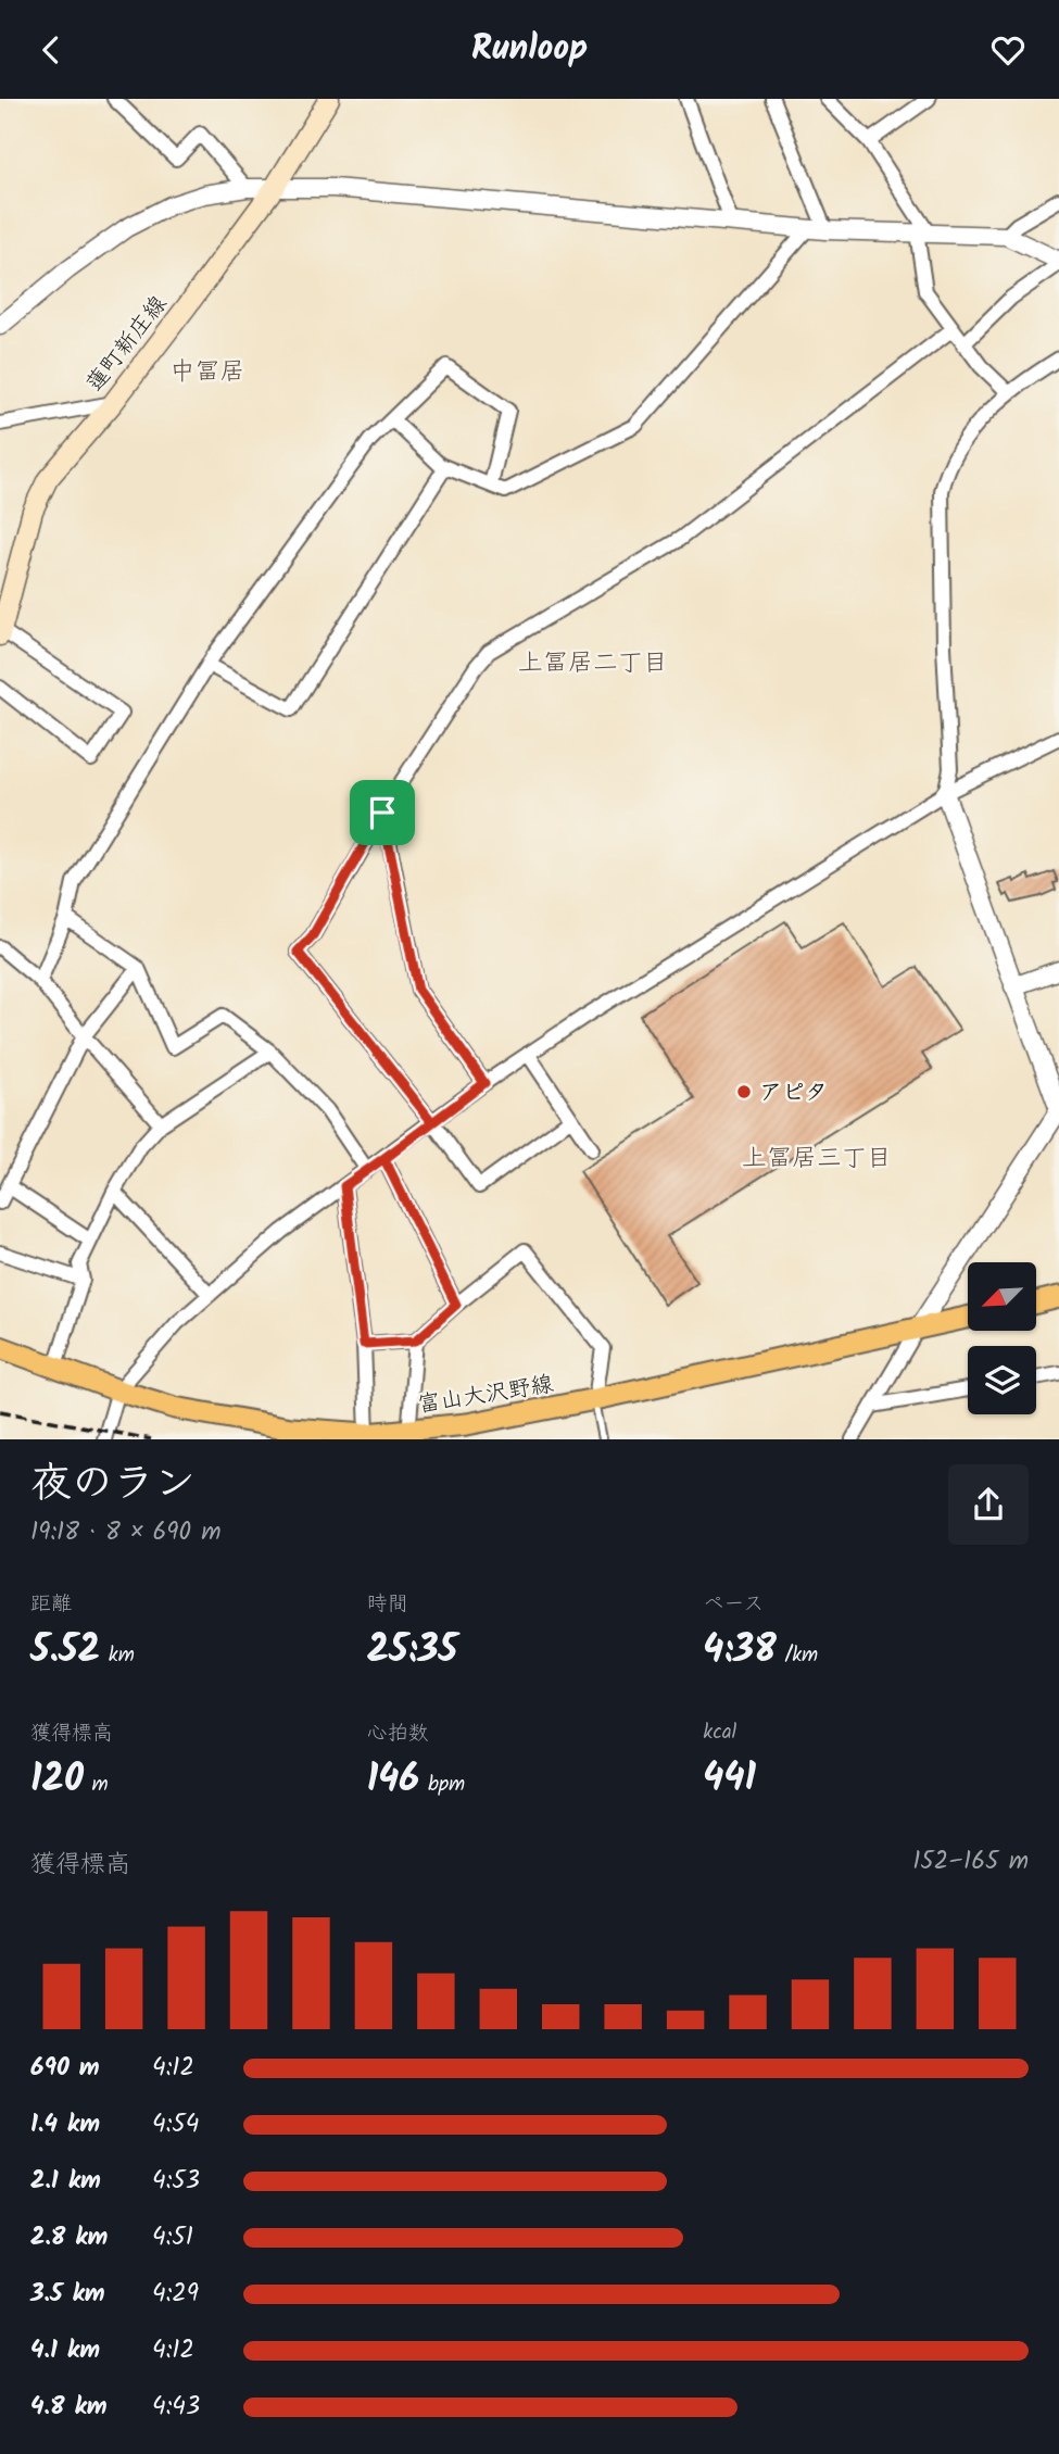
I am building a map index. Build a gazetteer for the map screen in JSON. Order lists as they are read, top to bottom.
{
  "streets": {
    "main road": ["蓮町新庄線", "富山大沢野線"]
  },
  "districts": ["中冨居", "上冨居二丁目", "上冨居三丁目"],
  "places": ["アピタ"],
  "north": "bottom left",
  "page": {
    "header": "Runloop",
    "heading": ["夜のラン", "19:18 · 8 × 690 m"],
    "stats": [
      ["距離", "5.52 km"],
      ["時間", "25:35"],
      ["ペース", "4:38 /km"],
      ["獲得標高", "120 m"],
      ["心拍数", "146 bpm"],
      ["kcal", "441"]
    ],
    "chart": ["獲得標高", "152–165 m"],
    "list": [
      {
        "name": "690 m",
        "note": "4:12"
      },
      {
        "name": "1.4 km",
        "note": "4:54"
      },
      {
        "name": "2.1 km",
        "note": "4:53"
      },
      {
        "name": "2.8 km",
        "note": "4:51"
      },
      {
        "name": "3.5 km",
        "note": "4:29"
      },
      {
        "name": "4.1 km",
        "note": "4:12"
      },
      {
        "name": "4.8 km",
        "note": "4:43"
      }
    ]
  }
}
